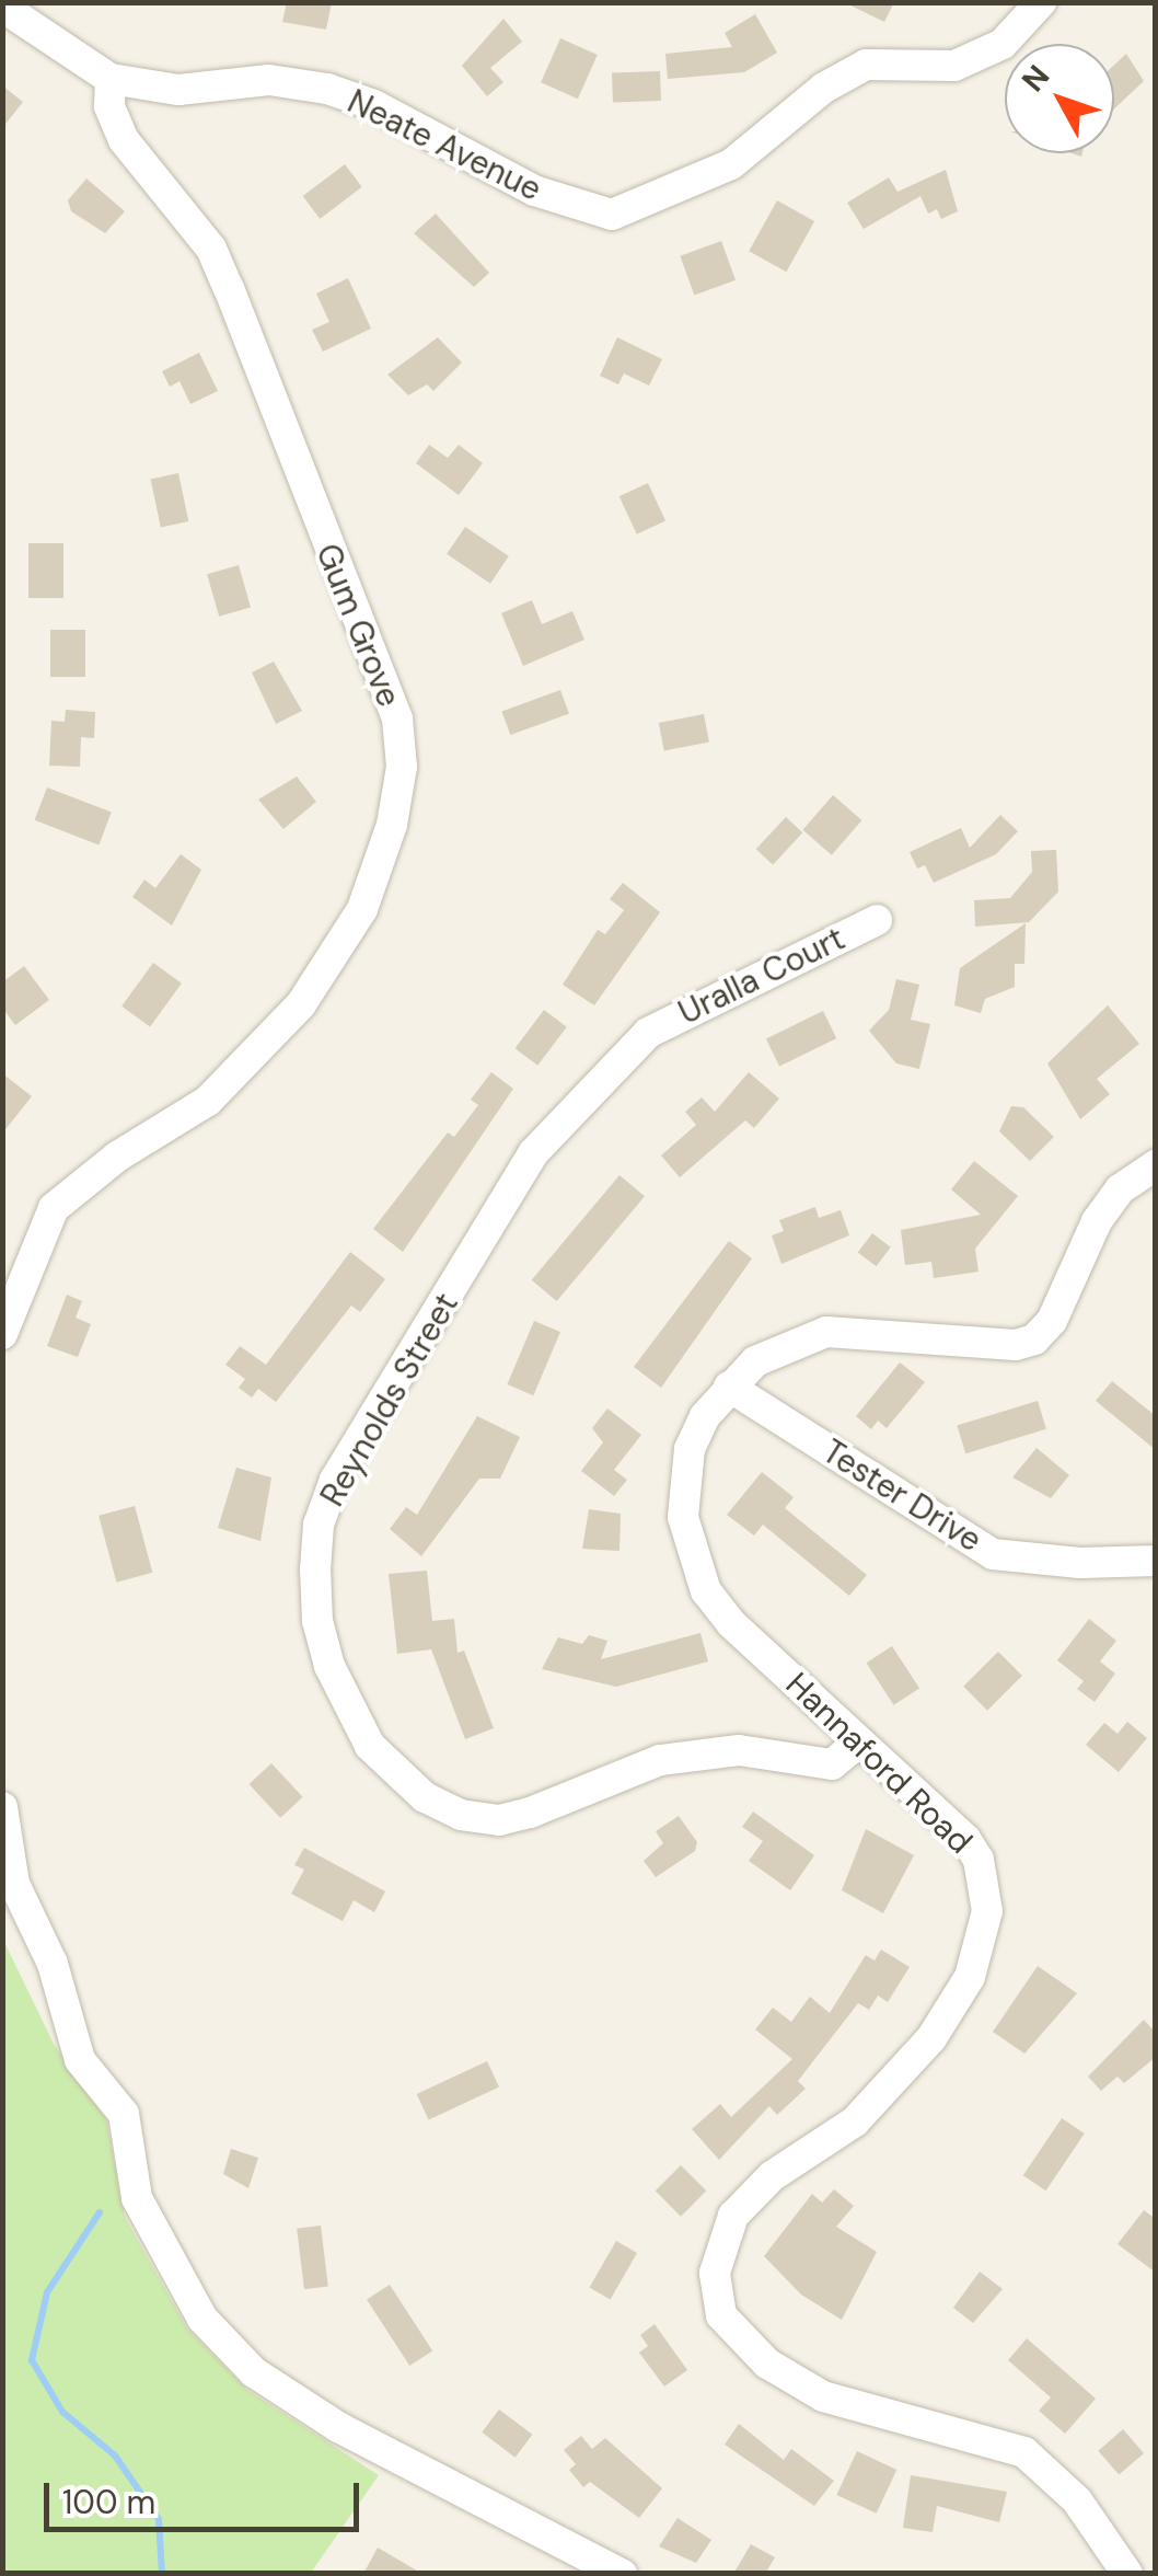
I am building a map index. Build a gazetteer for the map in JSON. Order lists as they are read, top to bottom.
{
  "streets": {
    "street": [
      "Neate Avenue",
      "Gum Grove",
      "Uralla Court",
      "Reynolds Street",
      "Tester Drive",
      "Hannaford Road"
    ]
  },
  "crossings": [
    ["Neate Avenue", "Gum Grove"],
    ["Uralla Court", "Reynolds Street"],
    ["Reynolds Street", "Hannaford Road"],
    ["Tester Drive", "Hannaford Road"]
  ],
  "scale_bar": "100 m",
  "north": "top left"
}
